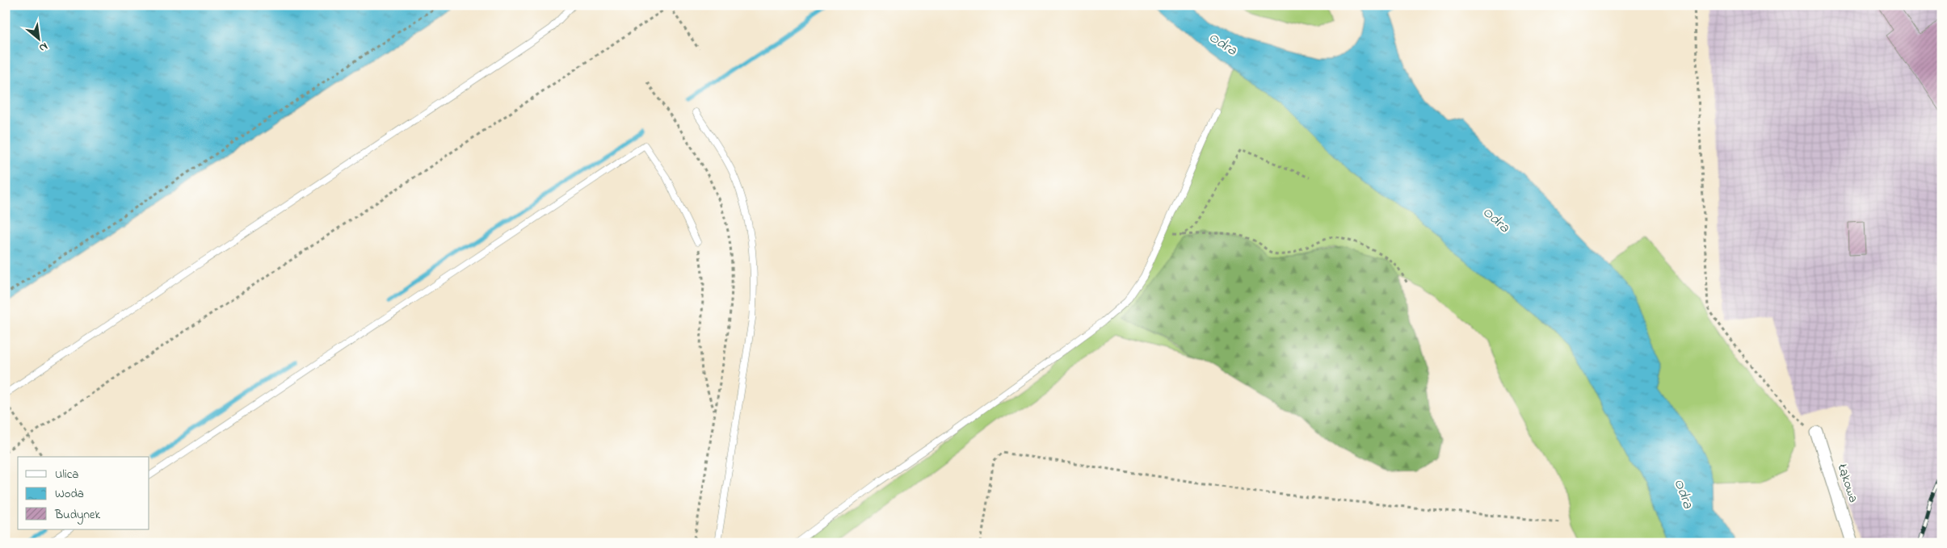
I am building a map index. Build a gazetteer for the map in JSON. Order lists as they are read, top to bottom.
{
  "streets": {
    "street": ["Łąkowa"]
  },
  "water": ["Odra"],
  "legend": ["Ulica", "Woda", "Budynek"],
  "north": "bottom right"
}
